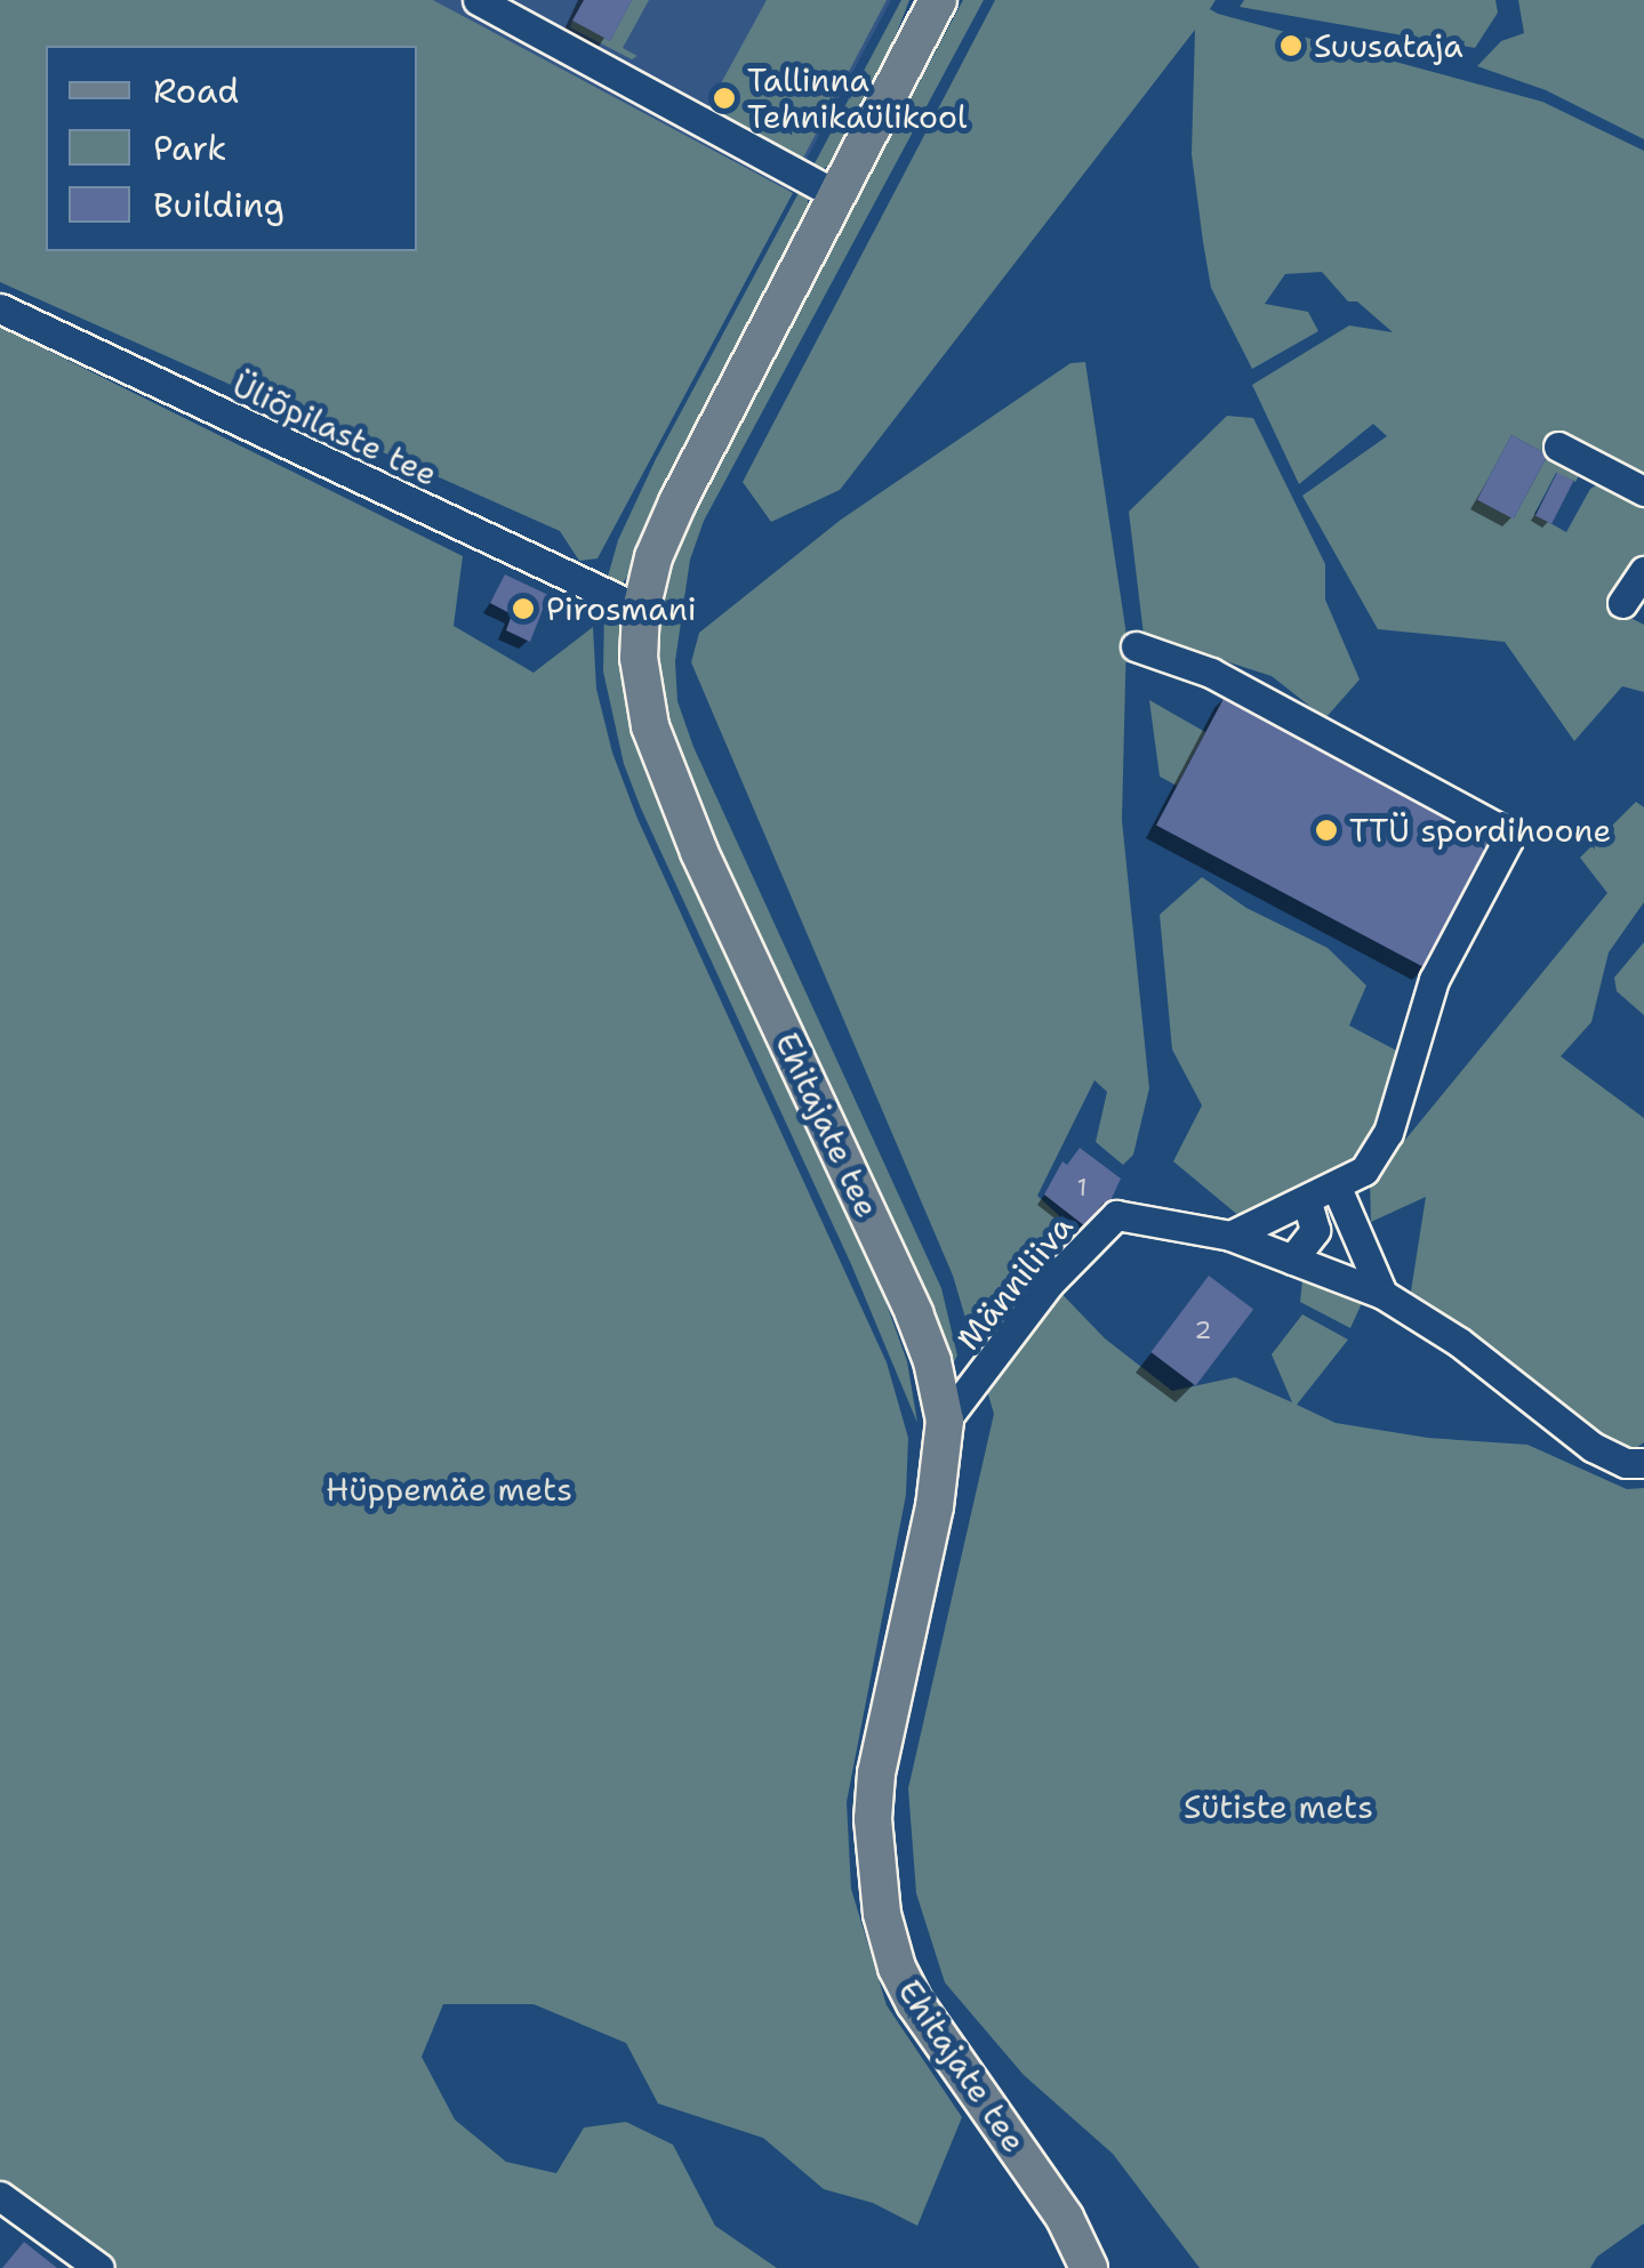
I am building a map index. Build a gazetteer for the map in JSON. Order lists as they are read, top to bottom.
{
  "streets": {
    "main road": ["Ehitajate tee"],
    "street": ["Üliõpilaste tee", "Männiliiva"]
  },
  "crossings": [
    ["Üliõpilaste tee", "Ehitajate tee"],
    ["Ehitajate tee", "Männiliiva"]
  ],
  "parks": ["Hüppemäe mets", "Sütiste mets"],
  "places": [
    "Suusataja",
    "Tallinna Tehnikaülikool",
    "Pirosmani",
    "TTÜ spordihoone"
  ],
  "house_numbers": ["1", "2"],
  "legend": ["Road", "Park", "Building"]
}
